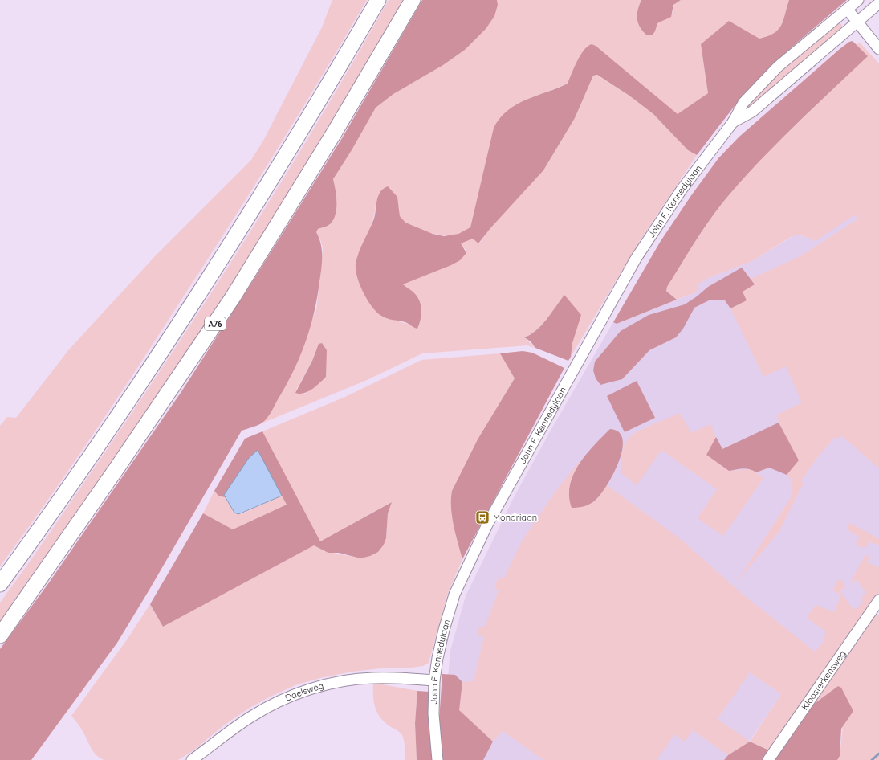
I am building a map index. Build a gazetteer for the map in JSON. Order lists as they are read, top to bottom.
{
  "streets": {
    "highway": ["A76"],
    "street": ["John F. Kennedylaan", "Kloosterkensweg", "Daelsweg"]
  },
  "crossings": [
    ["John F. Kennedylaan", "Daelsweg"]
  ],
  "places": {
    "bus stop": ["Mondriaan"]
  }
}
